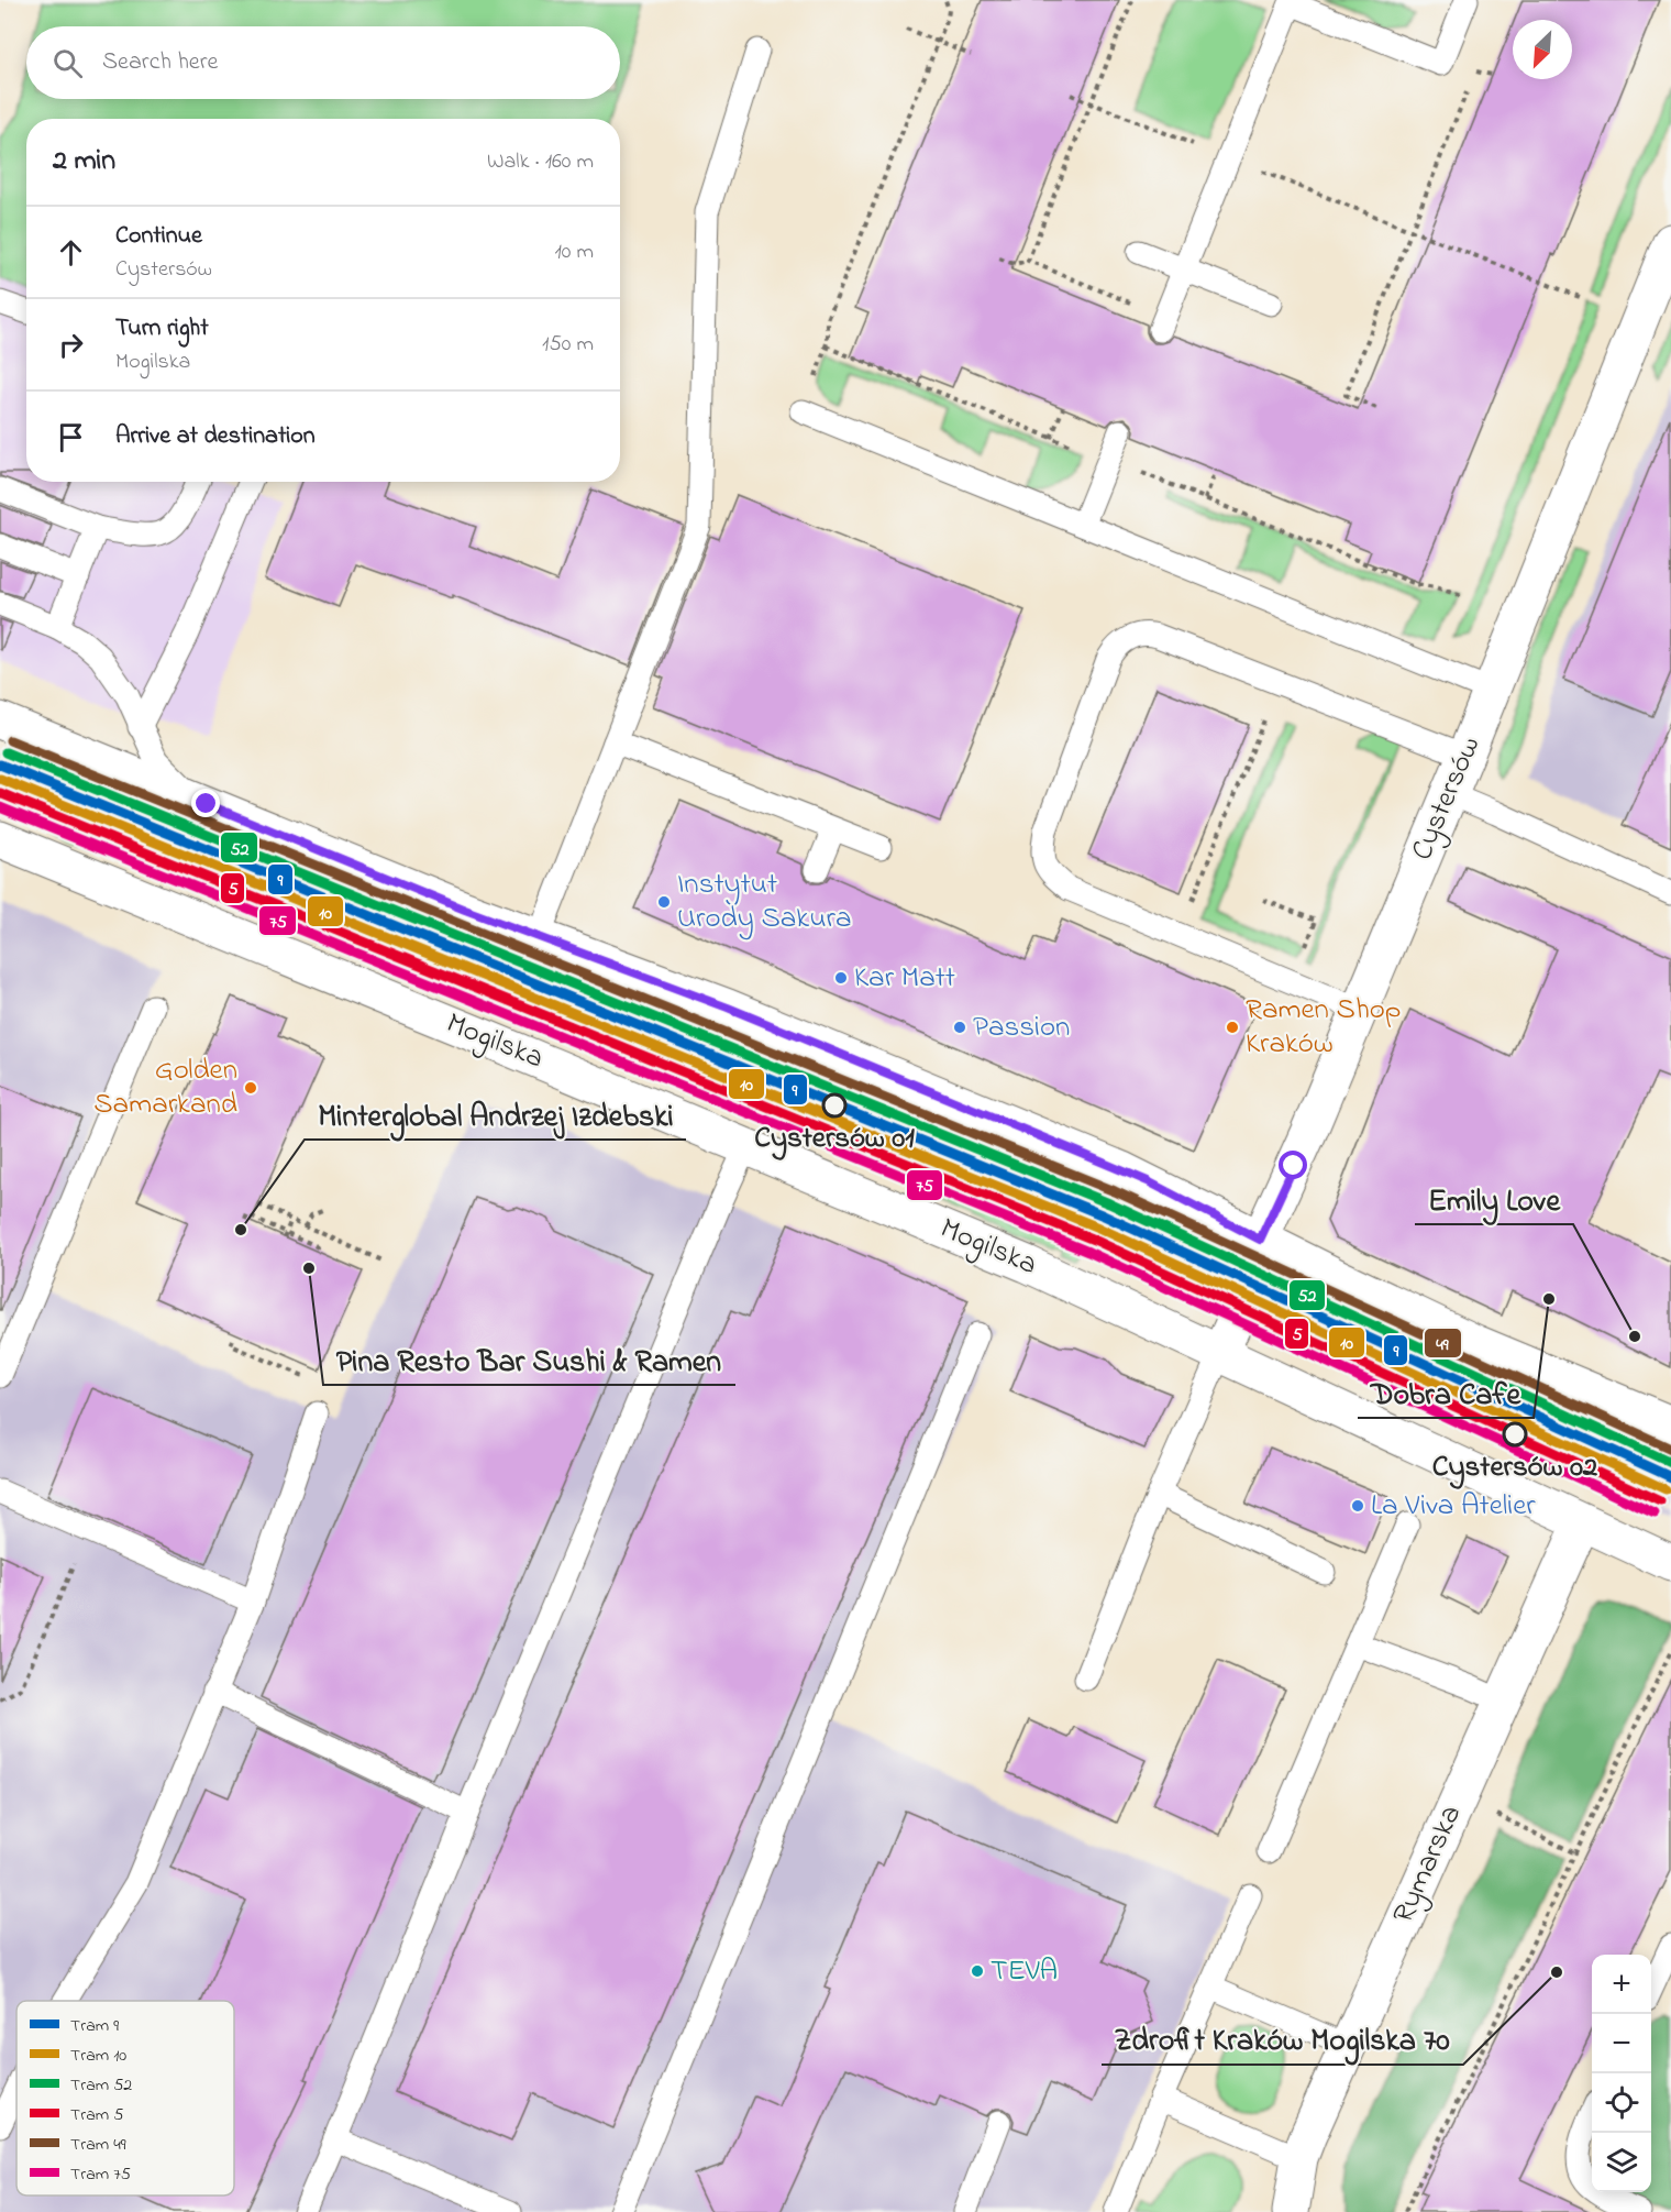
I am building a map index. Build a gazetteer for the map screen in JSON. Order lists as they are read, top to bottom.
{
  "streets": {
    "main road": ["Cystersów", "Mogilska", "Rymarska"]
  },
  "crossings": [
    ["Cystersów", "Mogilska"],
    ["Mogilska", "Rymarska"]
  ],
  "places": [
    "Instytut Urody Sakura",
    "Kar Matt",
    "Passion",
    "Ramen Shop Kraków",
    "Golden Samarkand",
    "Cystersów 01",
    "Minterglobal Andrzej Izdebski",
    "Pina Resto Bar Sushi & Ramen",
    "Dobra Cafe",
    "Emily Love",
    "Cystersów 02",
    "La Viva Atelier",
    "TEVA",
    "Zdrofit Kraków Mogilska 70"
  ],
  "lines": [
    "tram line 49",
    "tram line 52",
    "tram line 9",
    "tram line 10",
    "tram line 5",
    "tram line 75"
  ],
  "legend": [
    "Tram 9",
    "Tram 10",
    "Tram 52",
    "Tram 5",
    "Tram 49",
    "Tram 75"
  ],
  "north": "bottom left",
  "page": {
    "search": "Search here",
    "heading": ["2 min", "Walk · 160 m"],
    "list": [
      ["Continue", "Cystersów", "10 m"],
      ["Turn right", "Mogilska", "150 m"],
      "Arrive at destination"
    ],
    "map_buttons": ["+", "−"]
  }
}
